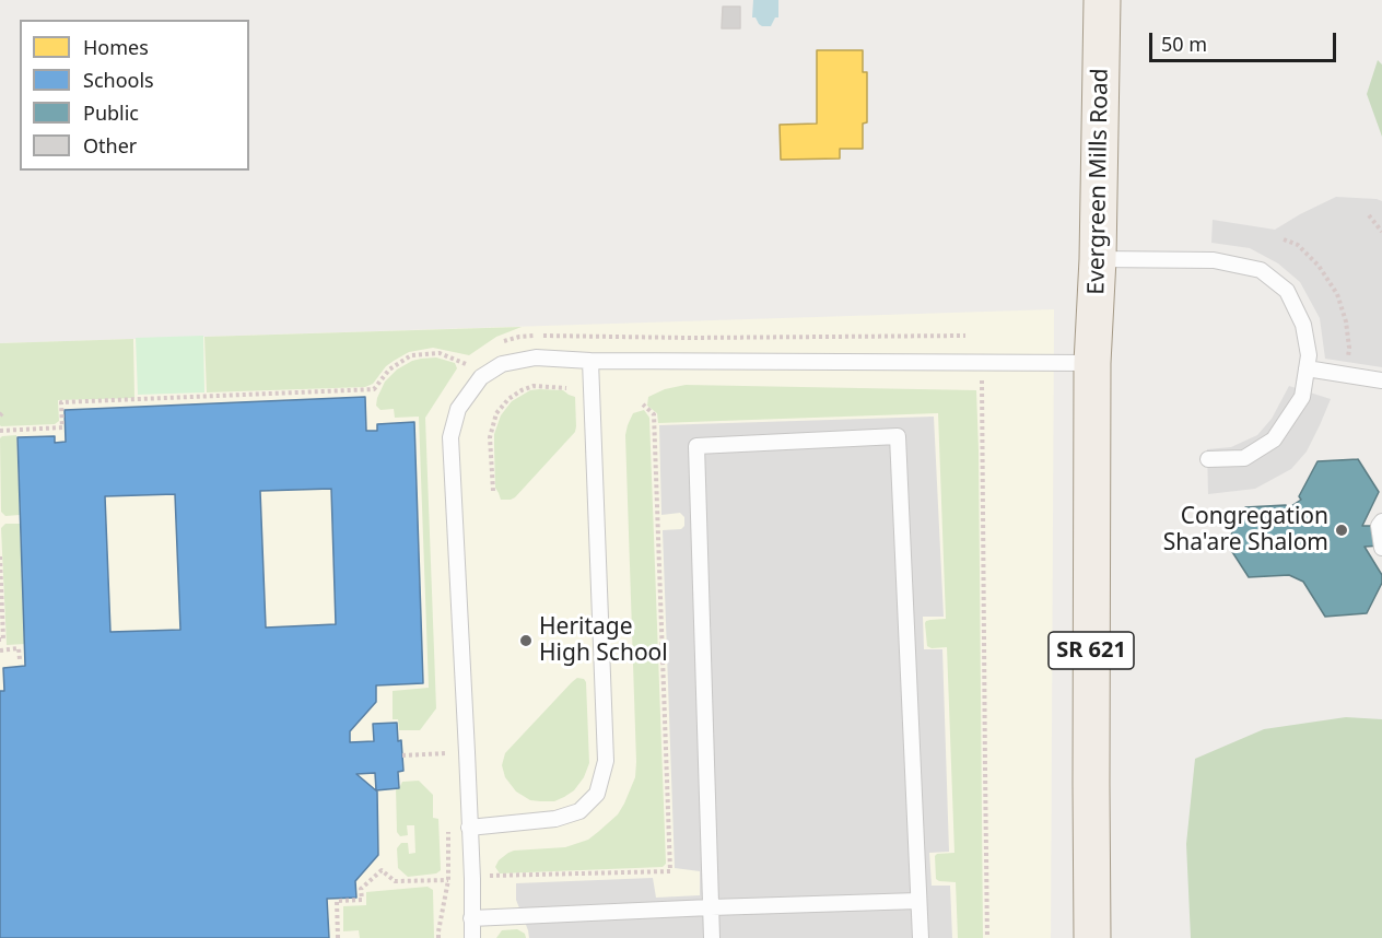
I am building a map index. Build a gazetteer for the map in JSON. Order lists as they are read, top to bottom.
{
  "streets": {
    "main road": ["Evergreen Mills Road", "SR 621"]
  },
  "crossings": [
    ["Evergreen Mills Road", "SR 621"]
  ],
  "places": ["Congregation Sha'are Shalom", "Heritage High School"],
  "legend": [
    "Homes",
    "Schools",
    "Public",
    "Other"
  ],
  "scale_bar": "50 m"
}
